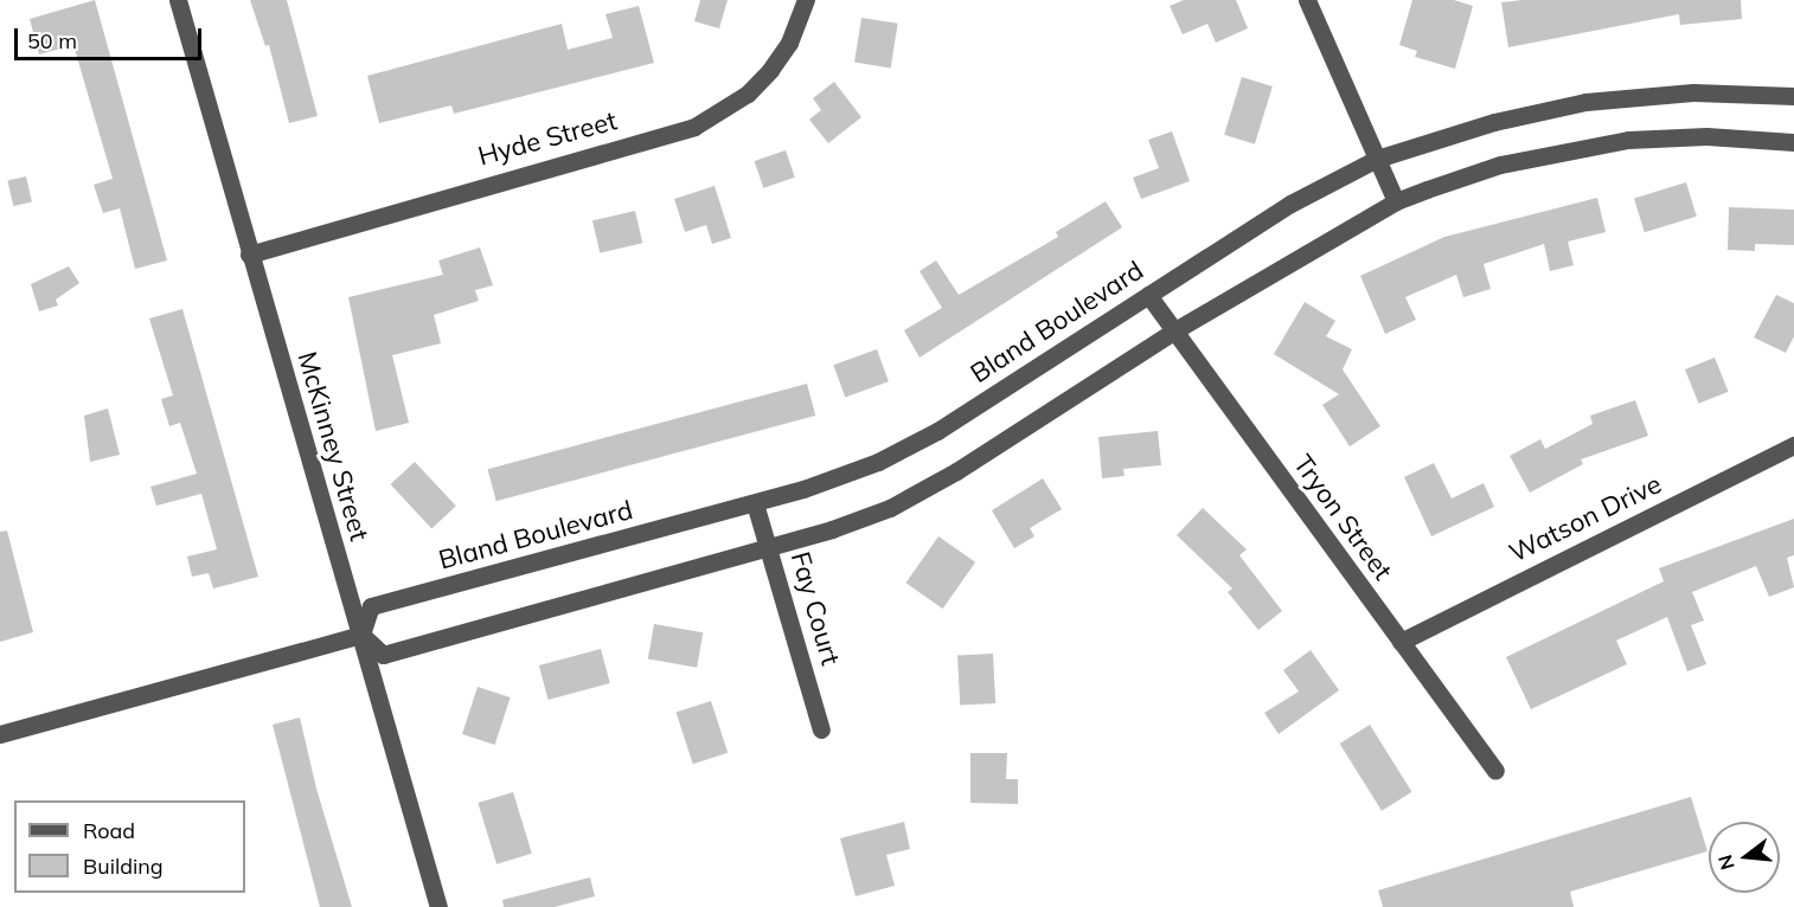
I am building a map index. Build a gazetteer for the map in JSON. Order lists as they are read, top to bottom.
{
  "streets": {
    "street": [
      "Hyde Street",
      "Bland Boulevard",
      "McKinney Street",
      "Tryon Street",
      "Watson Drive",
      "Fay Court"
    ]
  },
  "crossings": [
    ["Hyde Street", "McKinney Street"],
    ["Bland Boulevard", "McKinney Street"],
    ["Bland Boulevard", "Tryon Street"],
    ["Bland Boulevard", "Fay Court"],
    ["Tryon Street", "Watson Drive"]
  ],
  "legend": ["Road", "Building"],
  "scale_bar": "50 m",
  "north": "left"
}
